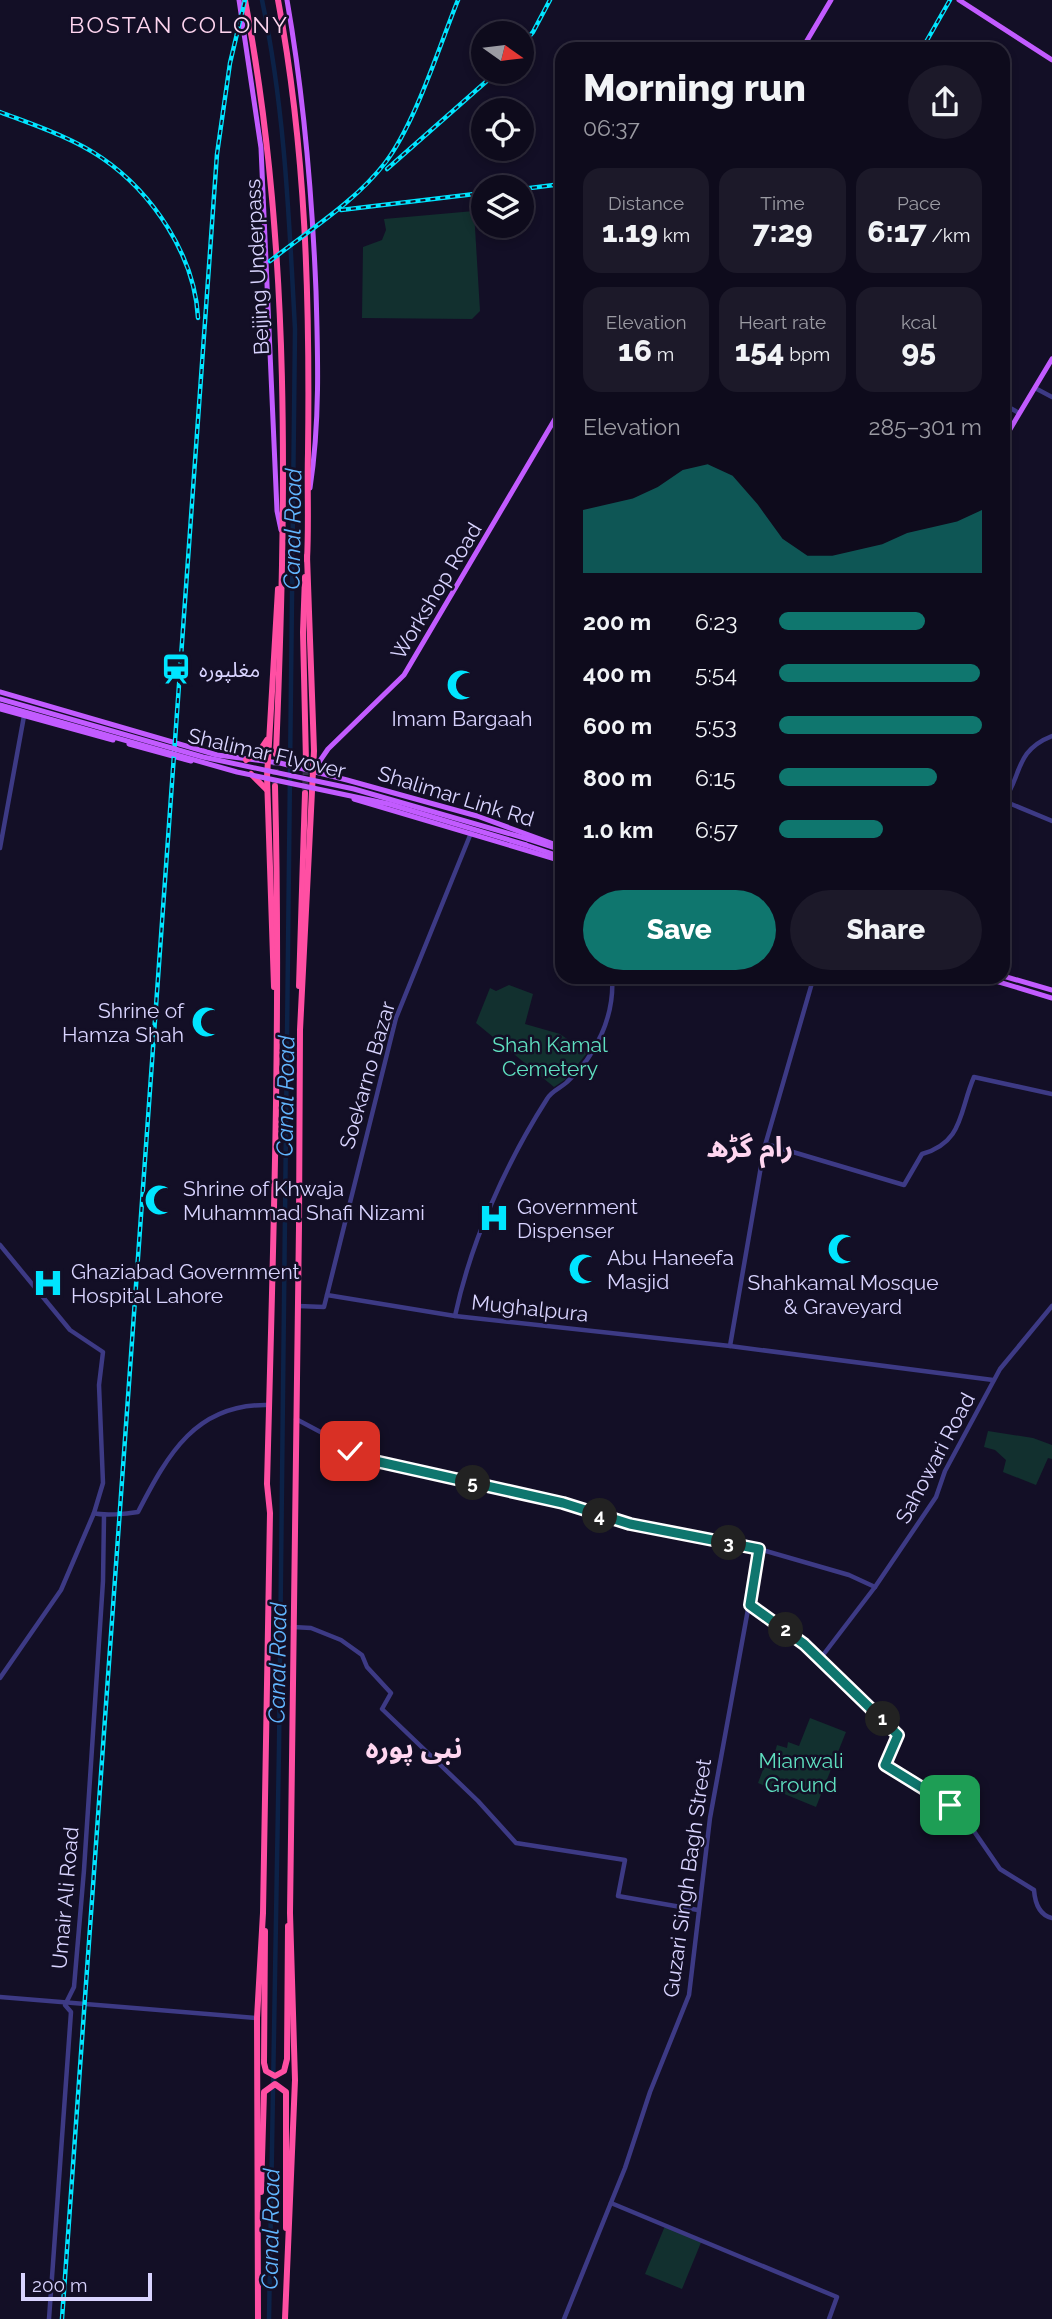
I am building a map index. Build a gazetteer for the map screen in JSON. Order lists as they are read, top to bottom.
{
  "streets": {
    "highway": ["Beijing Underpass"],
    "main road": ["Workshop Road", "Shalimar Flyover", "Shalimar Link Rd"],
    "street": [
      "Soekarno Bazar",
      "Mughalpura",
      "Sahowari Road",
      "Guzari Singh Bagh Street",
      "Umair Ali Road"
    ]
  },
  "crossings": [
    ["Workshop Road", "Shalimar Link Rd"],
    ["Shalimar Flyover", "Shalimar Link Rd"],
    ["Shalimar Link Rd", "Soekarno Bazar"],
    ["Soekarno Bazar", "Mughalpura"],
    ["Mughalpura", "Sahowari Road"]
  ],
  "districts": ["BOSTAN COLONY", "رام گڑھ", "نبی پورہ"],
  "water": ["Canal Road"],
  "parks": ["Shah Kamal Cemetery", "Mianwali Ground"],
  "places": {
    "station": ["مغلپورہ"],
    "mosque": [
      "Imam Bargaah",
      "Shrine of Hamza Shah",
      "Shrine of Khwaja Muhammad Shafi Nizami",
      "Shahkamal Mosque & Graveyard",
      "Abu Haneefa Masjid"
    ],
    "hospital": ["Government Dispenser", "Ghaziabad Government Hospital Lahore"]
  },
  "scale_bar": "200 m",
  "north": "right",
  "page": {
    "heading": ["Morning run", "06:37"],
    "stats": [
      ["Distance", "1.19 km"],
      ["Time", "7:29"],
      ["Pace", "6:17 /km"],
      ["Elevation", "16 m"],
      ["Heart rate", "154 bpm"],
      ["kcal", "95"]
    ],
    "chart": ["Elevation", "285–301 m"],
    "list": [
      {
        "name": "200 m",
        "note": "6:23"
      },
      {
        "name": "400 m",
        "note": "5:54"
      },
      {
        "name": "600 m",
        "note": "5:53"
      },
      {
        "name": "800 m",
        "note": "6:15"
      },
      {
        "name": "1.0 km",
        "note": "6:57"
      }
    ],
    "buttons": ["Save", "Share"],
    "pins": [
      "5",
      "4",
      "3",
      "2",
      "1"
    ],
    "scale": "200 m"
  }
}
